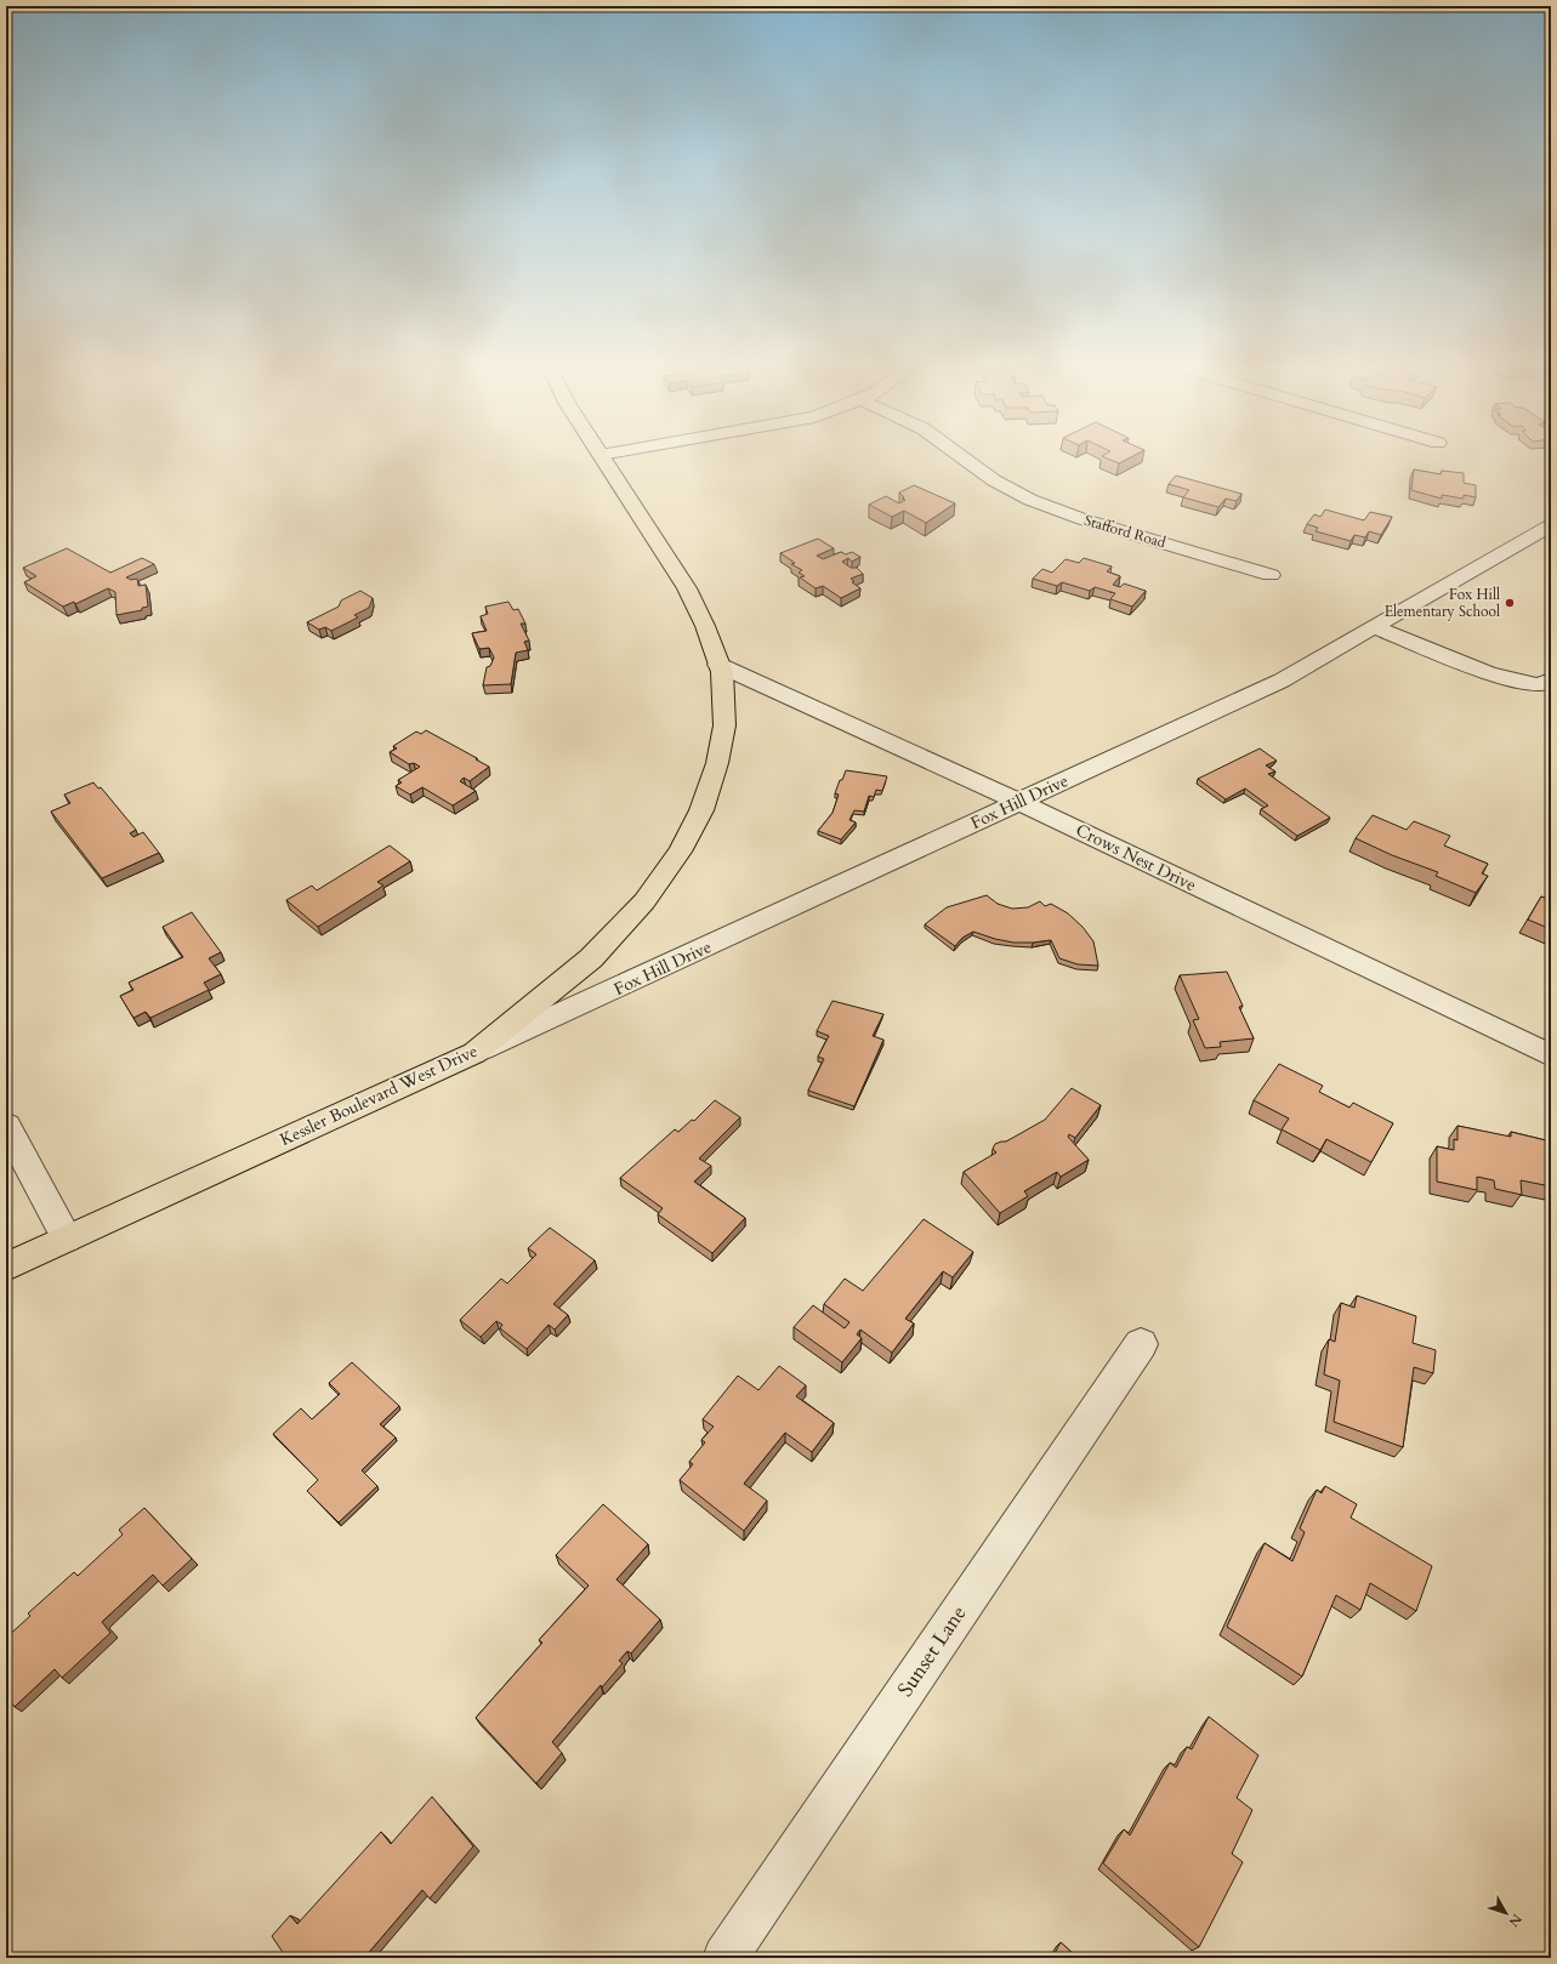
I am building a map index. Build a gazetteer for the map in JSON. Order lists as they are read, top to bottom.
{
  "streets": {
    "main road": ["Kessler Boulevard West Drive"],
    "street": [
      "Stafford Road",
      "Fox Hill Drive",
      "Crows Nest Drive",
      "Sunset Lane"
    ]
  },
  "crossings": [
    ["Fox Hill Drive", "Crows Nest Drive"],
    ["Fox Hill Drive", "Kessler Boulevard West Drive"],
    ["Crows Nest Drive", "Kessler Boulevard West Drive"]
  ],
  "places": ["Fox Hill Elementary School"],
  "north": "bottom right"
}
